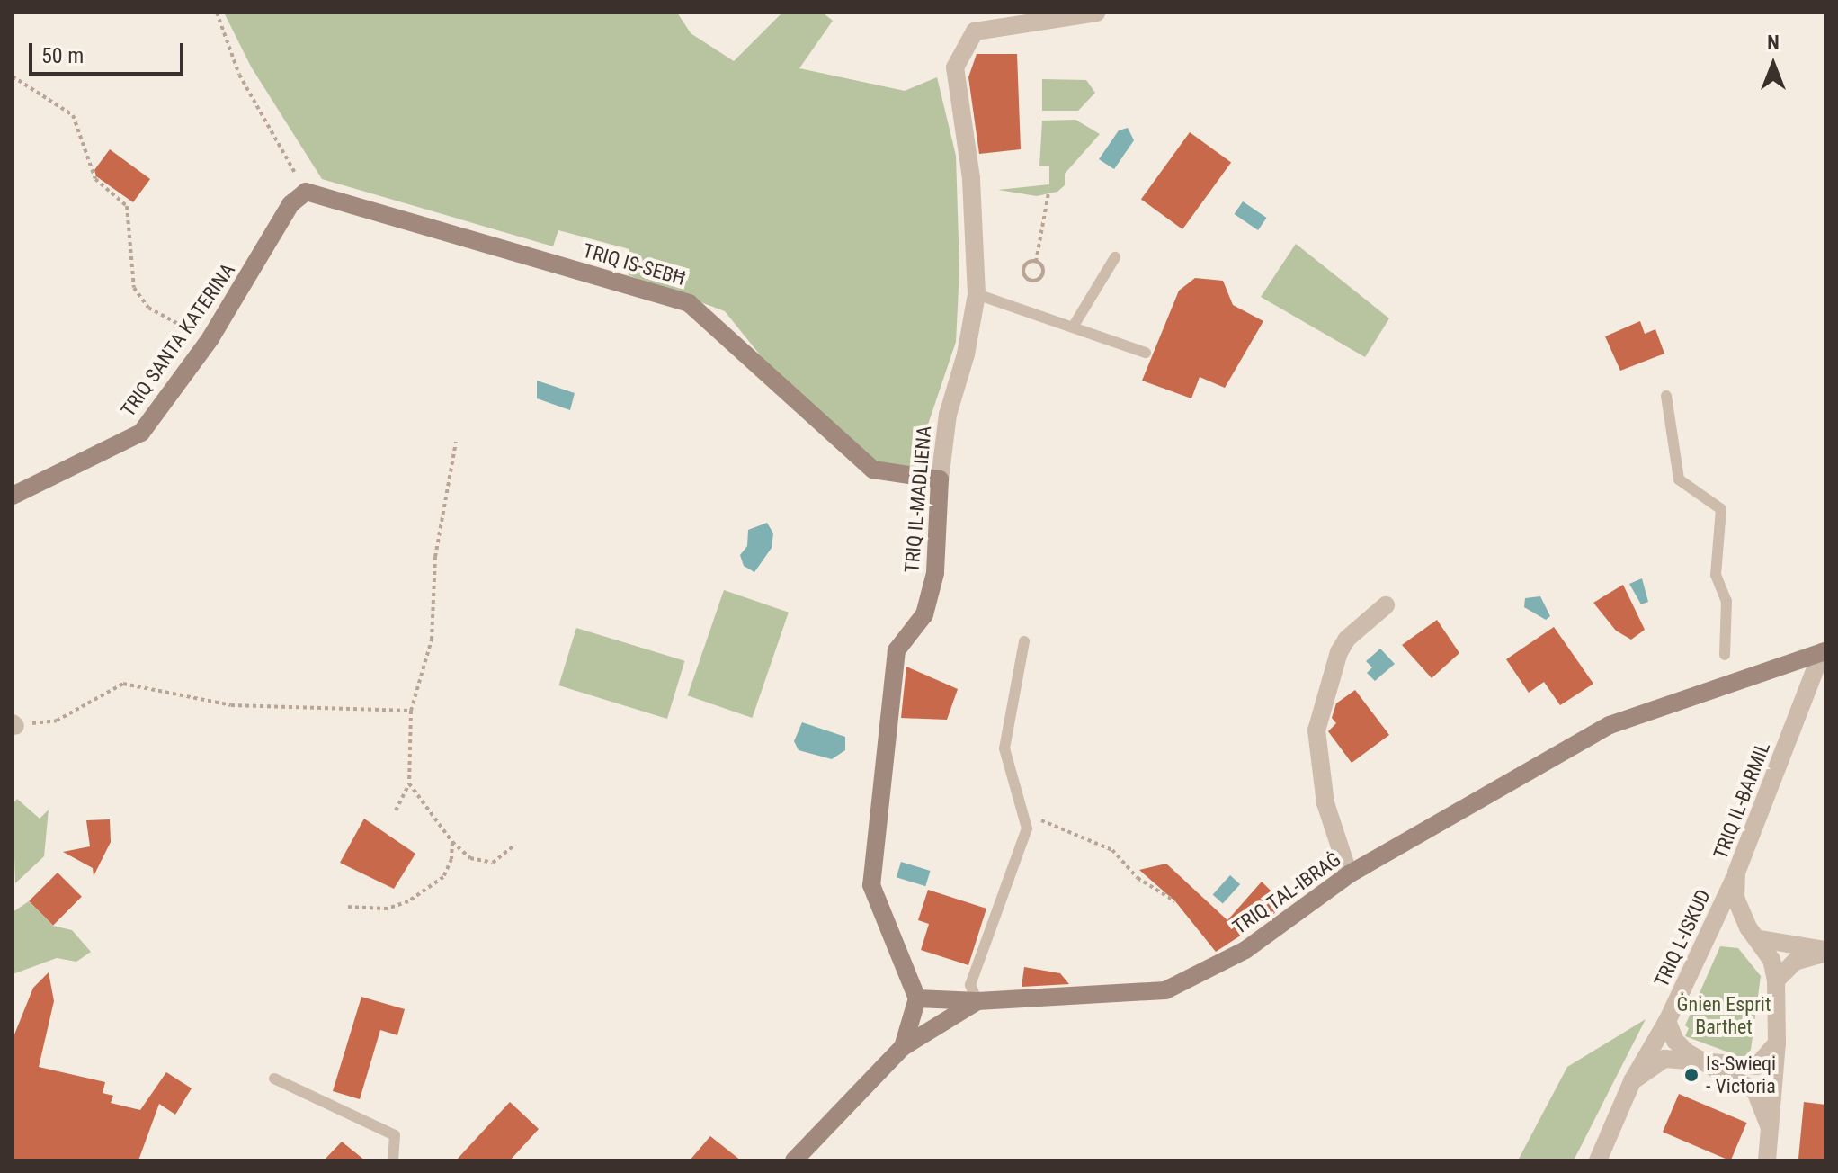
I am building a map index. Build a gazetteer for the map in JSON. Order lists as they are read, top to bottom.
{
  "streets": {
    "main road": [
      "TRIQ IS-SEBĦ",
      "TRIQ SANTA KATERINA",
      "TRIQ IL-MADLIENA",
      "TRIQ TAL-IBRAĠ"
    ],
    "street": ["TRIQ IL-BARMIL", "TRIQ L-ISKUD"]
  },
  "crossings": [
    ["TRIQ IS-SEBĦ", "TRIQ SANTA KATERINA"],
    ["TRIQ IS-SEBĦ", "TRIQ IL-MADLIENA"],
    ["TRIQ IL-BARMIL", "TRIQ TAL-IBRAĠ"],
    ["TRIQ IL-BARMIL", "TRIQ L-ISKUD"]
  ],
  "parks": ["Ġnien Esprit Barthet"],
  "places": ["Is-Swieqi - Victoria"],
  "scale_bar": "50 m",
  "north": "top"
}
